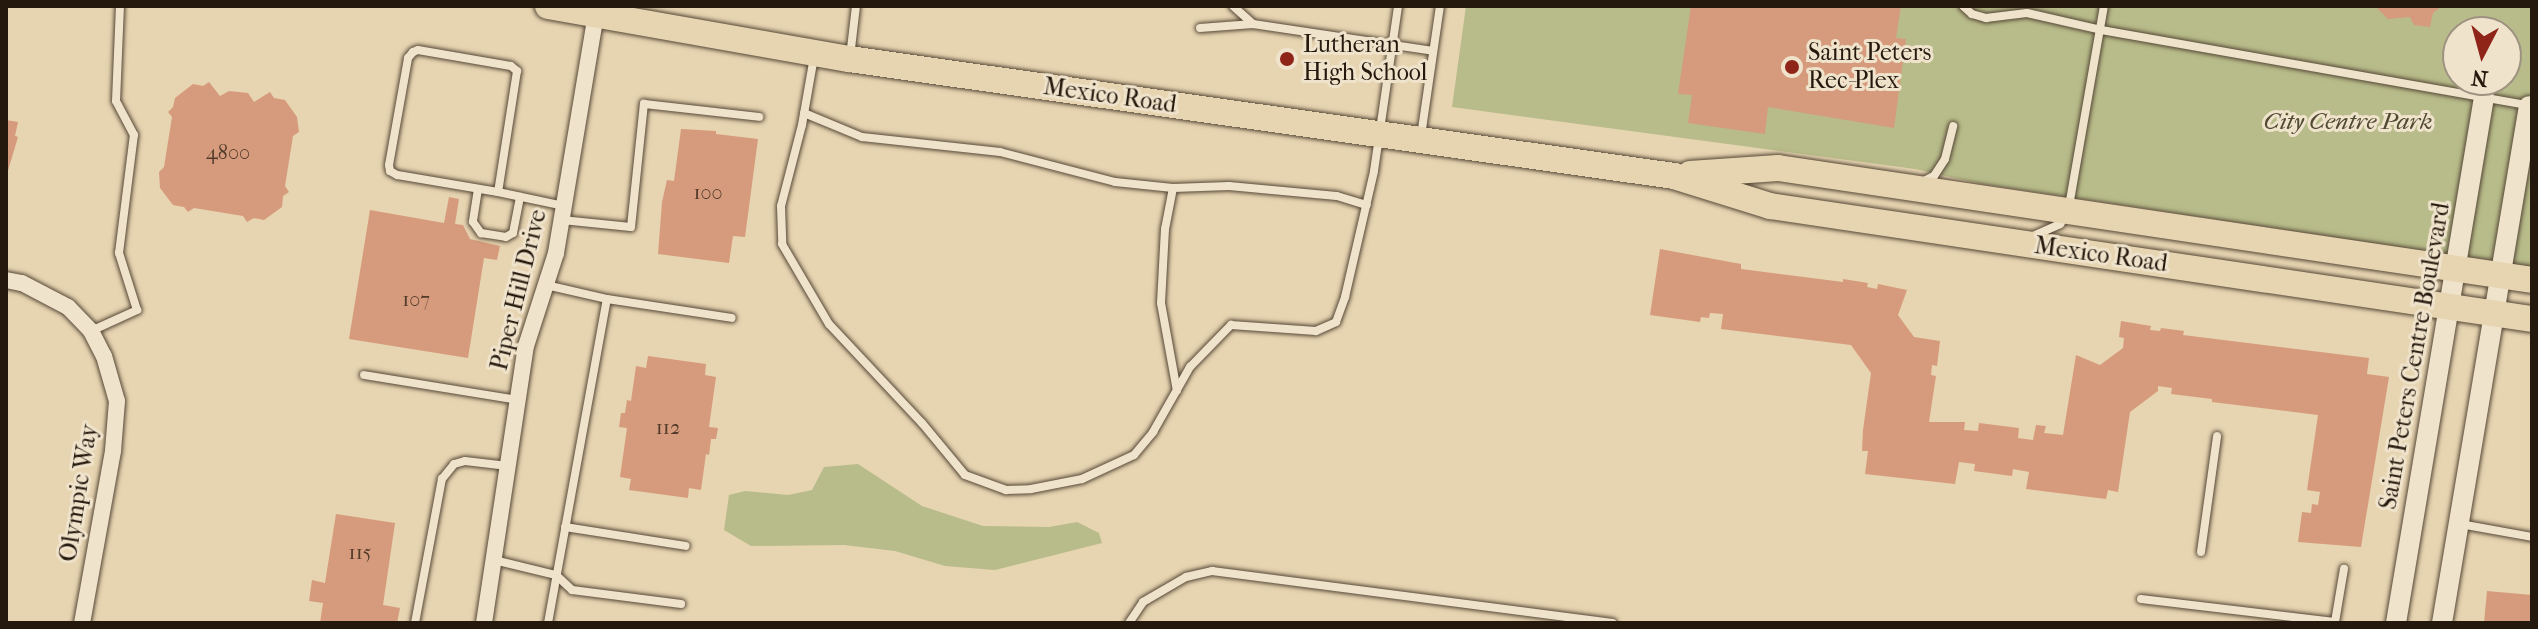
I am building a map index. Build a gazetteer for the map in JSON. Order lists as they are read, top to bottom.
{
  "streets": {
    "main road": ["Mexico Road"],
    "street": ["Piper Hill Drive", "Saint Peters Centre Boulevard", "Olympic Way"]
  },
  "crossings": [
    ["Mexico Road", "Piper Hill Drive"],
    ["Mexico Road", "Saint Peters Centre Boulevard"]
  ],
  "parks": ["City Centre Park"],
  "places": ["Lutheran High School", "Saint Peters Rec-Plex"],
  "house_numbers": [
    "4800",
    "100",
    "107",
    "112",
    "115"
  ],
  "north": "bottom"
}
